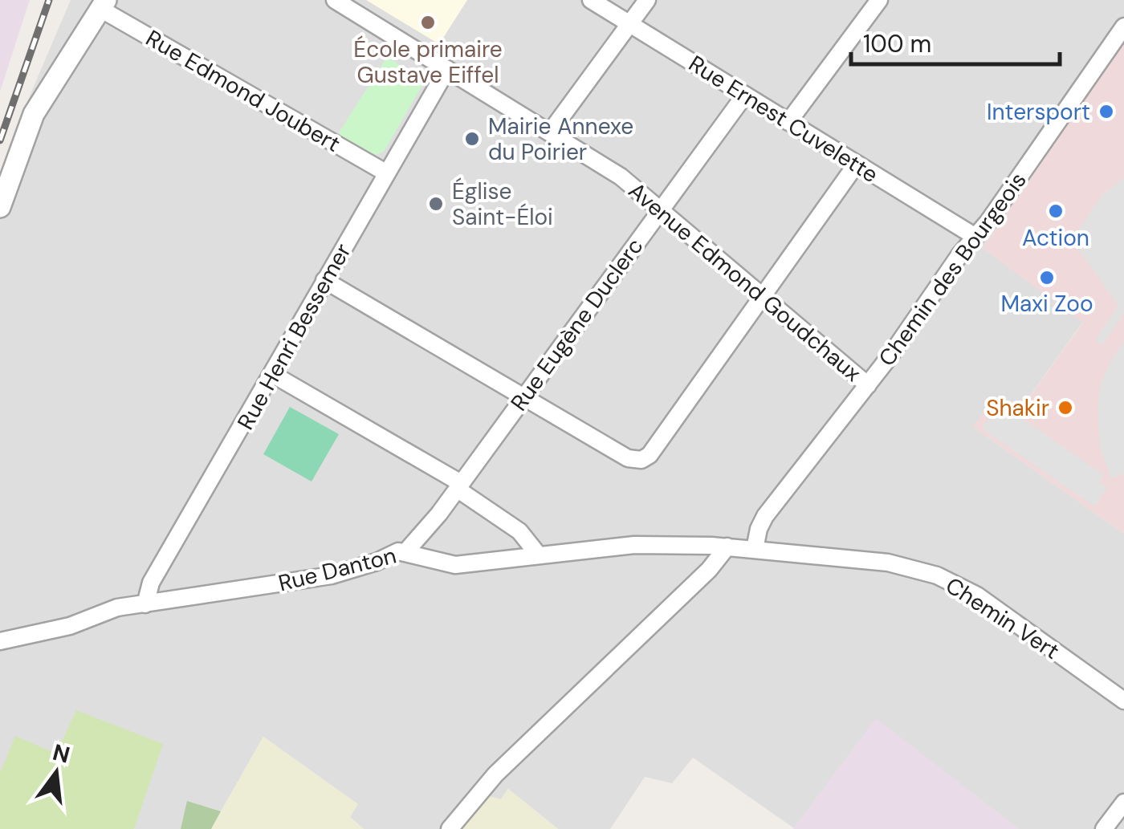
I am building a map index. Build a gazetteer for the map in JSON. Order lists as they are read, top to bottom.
{
  "streets": {
    "street": [
      "Rue Edmond Joubert",
      "Rue Ernest Cuvelette",
      "Chemin des Bourgeois",
      "Avenue Edmond Goudchaux",
      "Rue Eugène Duclerc",
      "Rue Henri Bessemer",
      "Rue Danton",
      "Chemin Vert"
    ]
  },
  "crossings": [
    ["Rue Edmond Joubert", "Rue Henri Bessemer"],
    ["Rue Ernest Cuvelette", "Chemin des Bourgeois"],
    ["Rue Ernest Cuvelette", "Rue Eugène Duclerc"],
    ["Chemin des Bourgeois", "Avenue Edmond Goudchaux"],
    ["Chemin des Bourgeois", "Chemin Vert"],
    ["Avenue Edmond Goudchaux", "Rue Eugène Duclerc"],
    ["Avenue Edmond Goudchaux", "Rue Henri Bessemer"],
    ["Rue Eugène Duclerc", "Rue Danton"],
    ["Rue Henri Bessemer", "Rue Danton"],
    ["Rue Danton", "Chemin Vert"]
  ],
  "places": [
    "École primaire Gustave Eiffel",
    "Intersport",
    "Mairie Annexe du Poirier",
    "Église Saint-Éloi",
    "Action",
    "Maxi Zoo",
    "Shakir"
  ],
  "scale_bar": "100 m",
  "north": "top"
}
